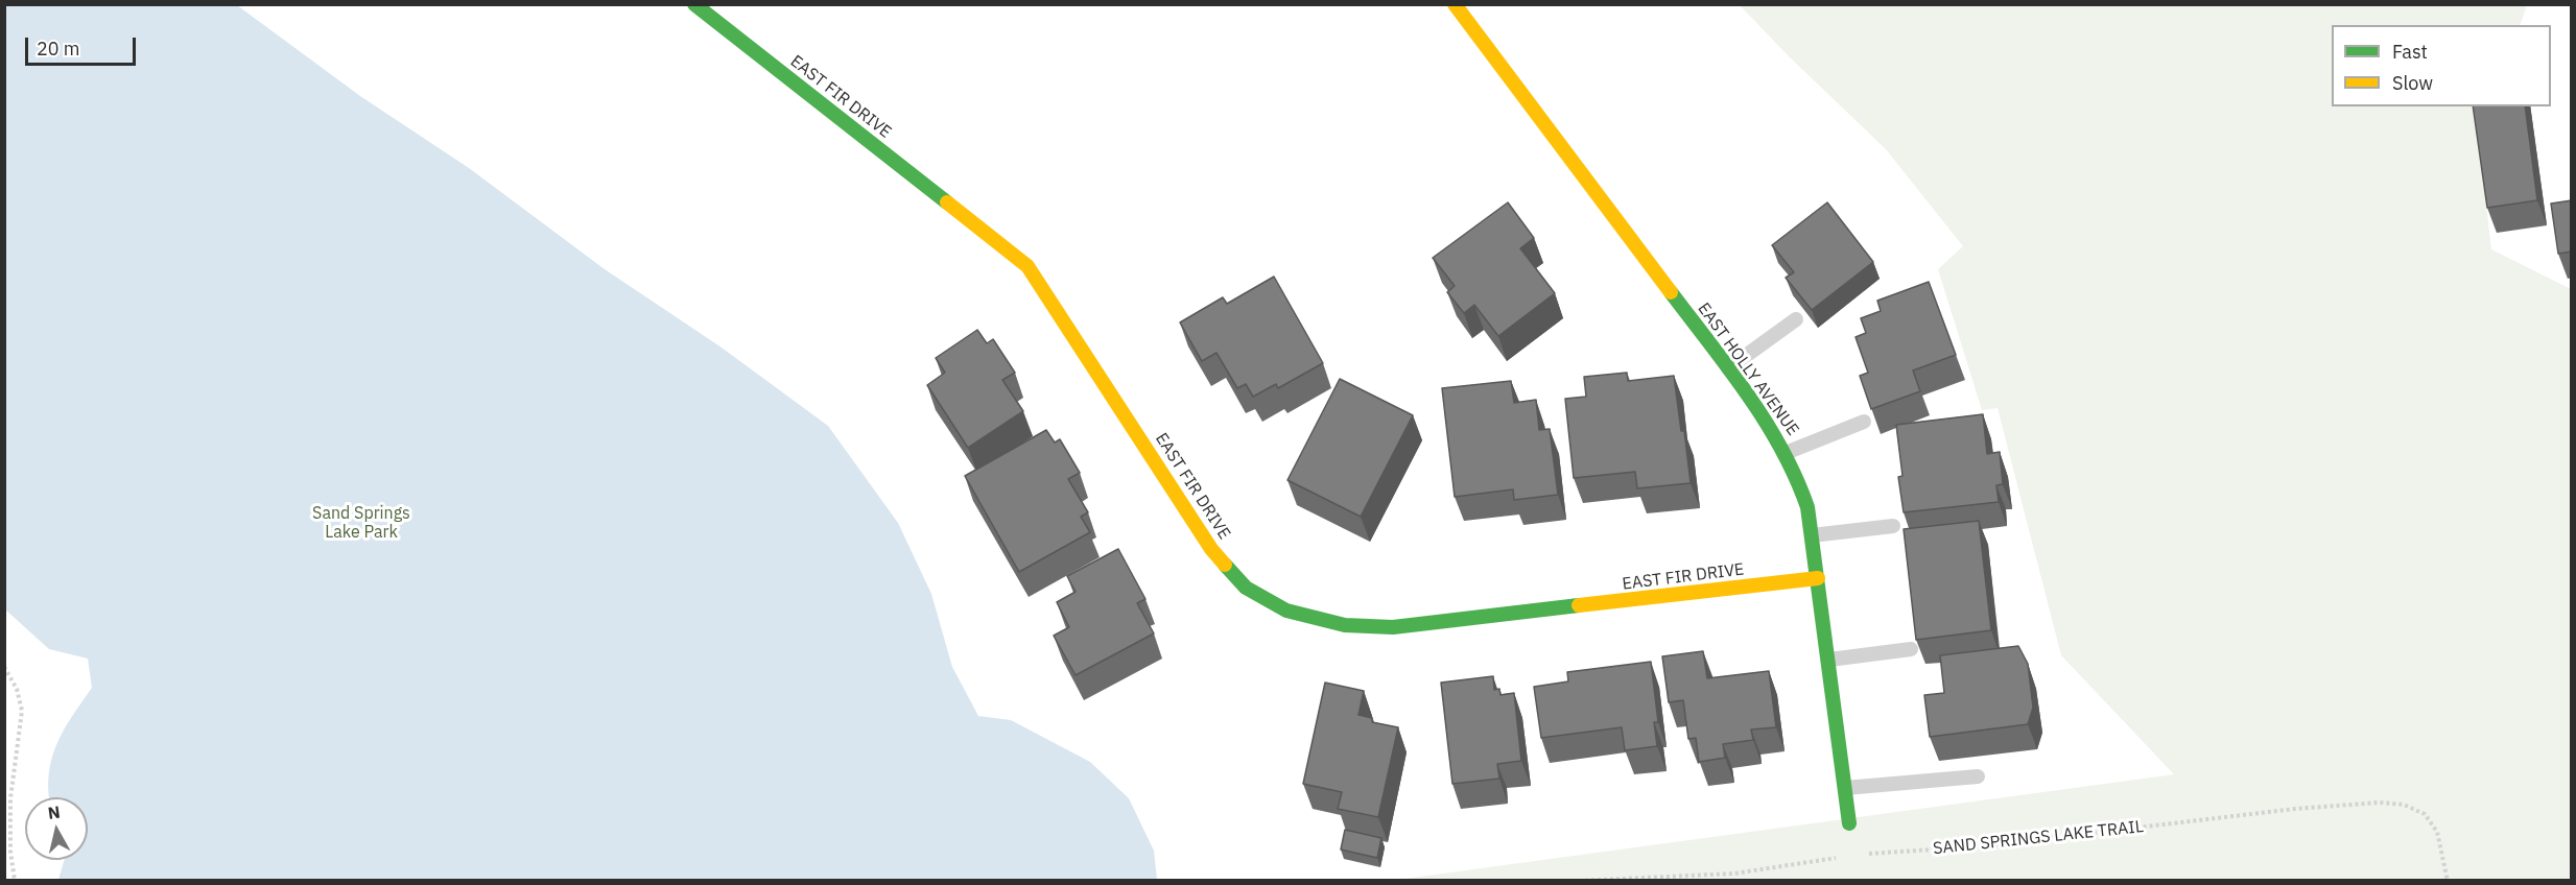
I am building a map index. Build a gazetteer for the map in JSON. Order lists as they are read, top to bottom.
{
  "streets": {
    "street": ["EAST FIR DRIVE", "EAST HOLLY AVENUE"],
    "path": ["SAND SPRINGS LAKE TRAIL"]
  },
  "crossings": [
    ["EAST FIR DRIVE", "EAST HOLLY AVENUE"]
  ],
  "parks": ["Sand Springs Lake Park"],
  "legend": ["Fast", "Slow"],
  "scale_bar": "20 m",
  "north": "top"
}
